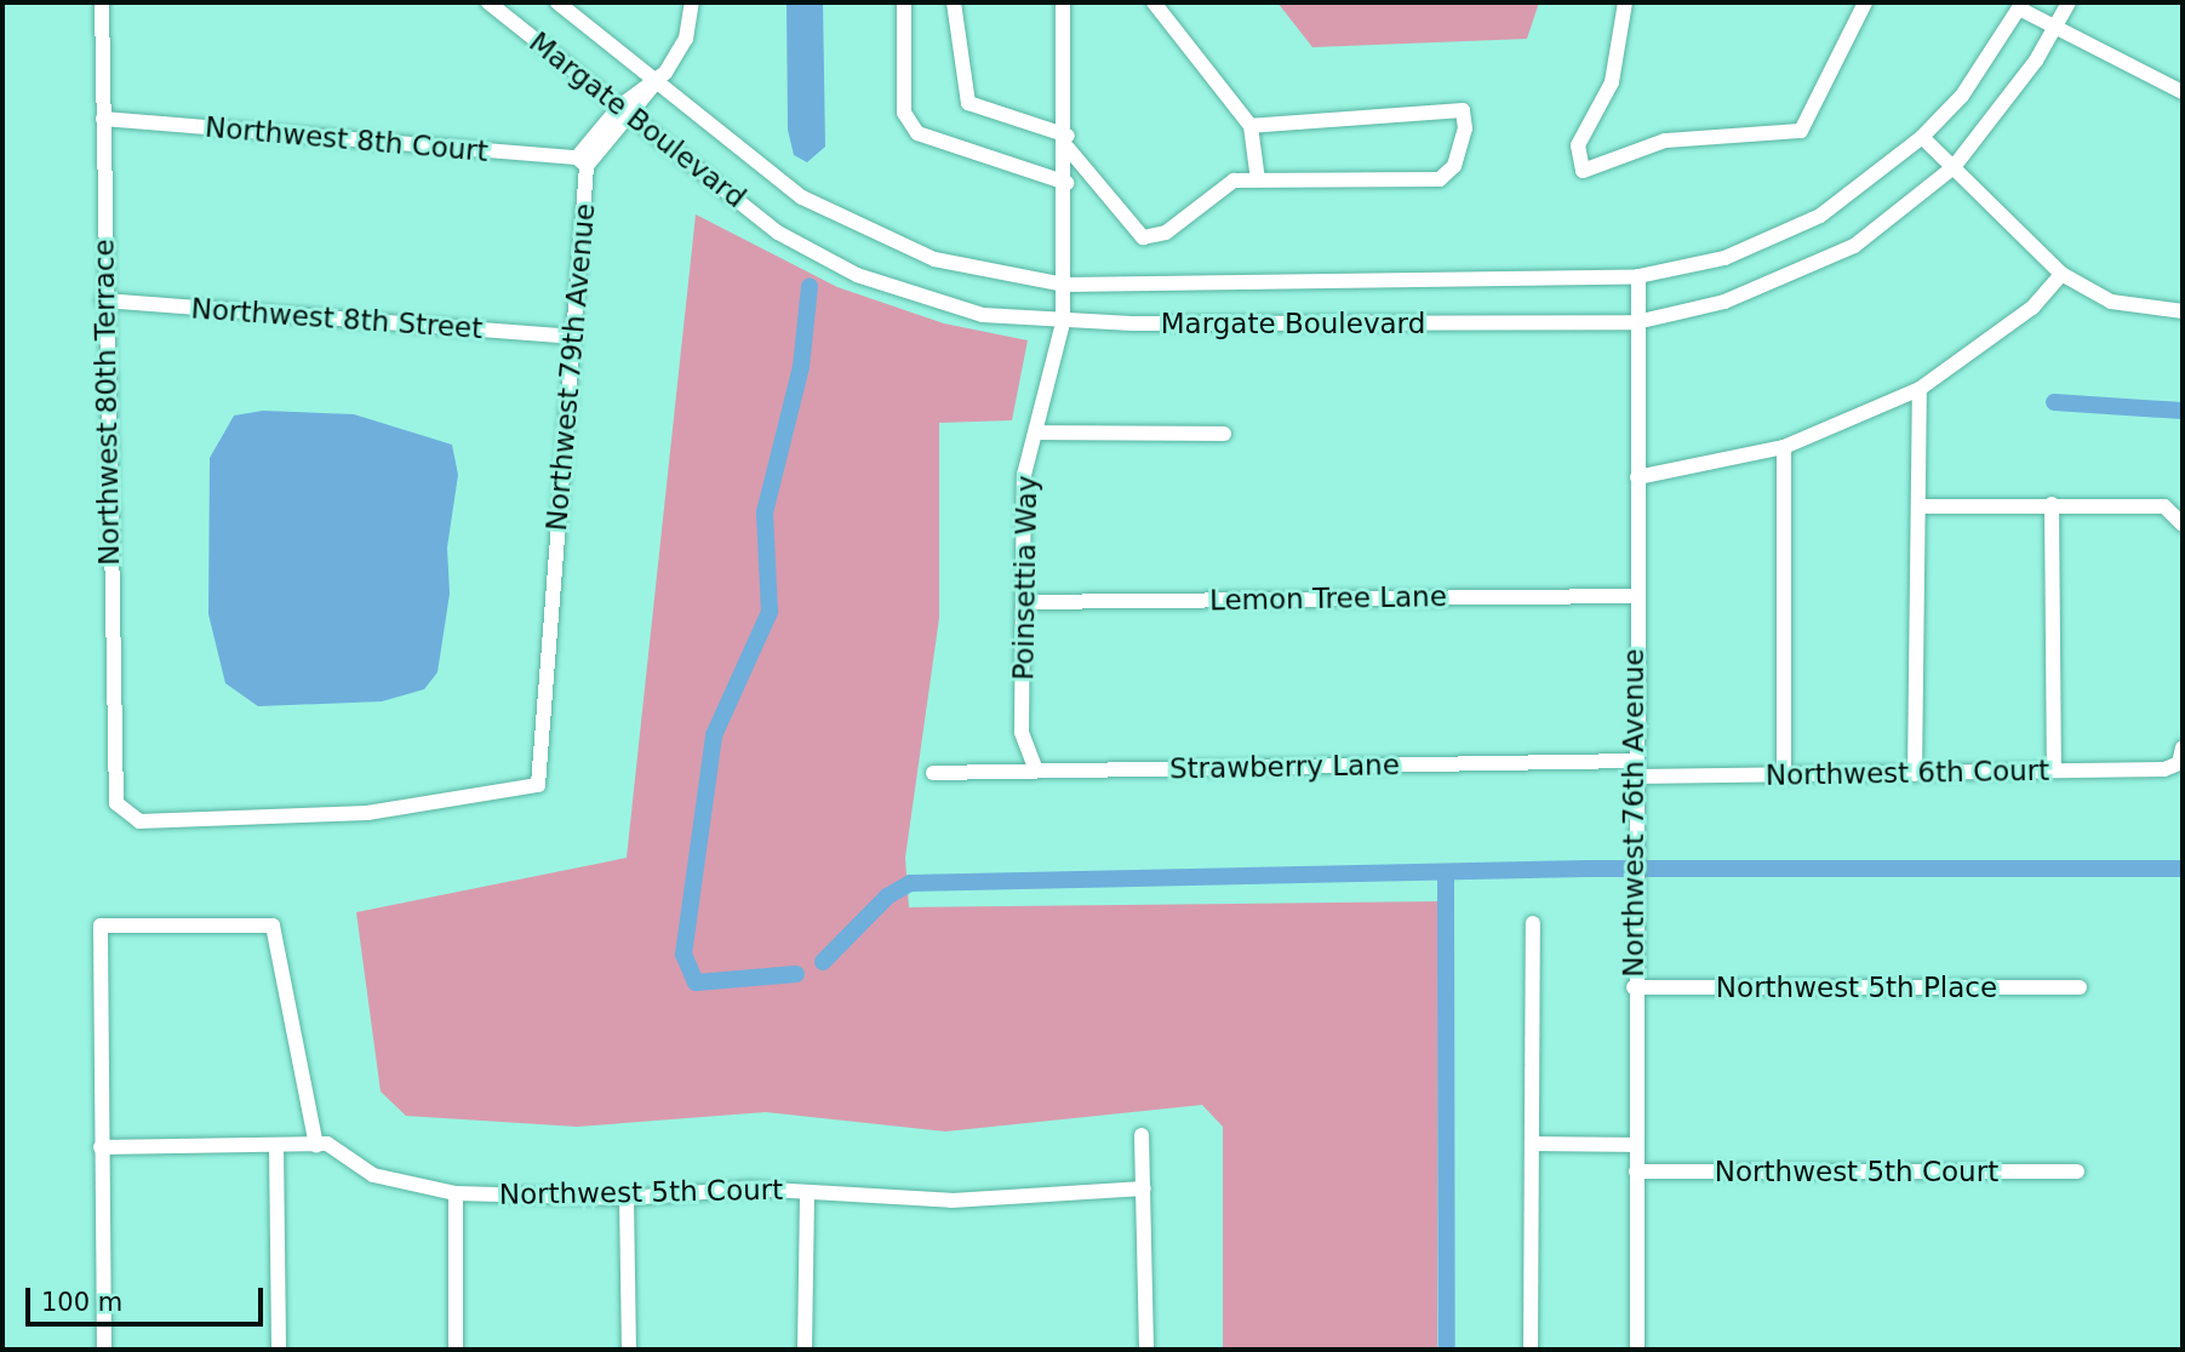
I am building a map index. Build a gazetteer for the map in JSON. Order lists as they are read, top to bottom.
{
  "streets": {
    "street": [
      "Margate Boulevard",
      "Northwest 8th Court",
      "Northwest 8th Street",
      "Northwest 79th Avenue",
      "Northwest 80th Terrace",
      "Poinsettia Way",
      "Lemon Tree Lane",
      "Strawberry Lane",
      "Northwest 6th Court",
      "Northwest 76th Avenue",
      "Northwest 5th Place",
      "Northwest 5th Court"
    ]
  },
  "crossings": [
    ["Margate Boulevard", "Northwest 79th Avenue"],
    ["Margate Boulevard", "Poinsettia Way"],
    ["Margate Boulevard", "Northwest 76th Avenue"],
    ["Northwest 8th Court", "Northwest 79th Avenue"],
    ["Northwest 8th Court", "Northwest 80th Terrace"],
    ["Northwest 8th Street", "Northwest 79th Avenue"],
    ["Northwest 8th Street", "Northwest 80th Terrace"],
    ["Northwest 79th Avenue", "Northwest 80th Terrace"],
    ["Poinsettia Way", "Lemon Tree Lane"],
    ["Poinsettia Way", "Strawberry Lane"],
    ["Lemon Tree Lane", "Northwest 76th Avenue"],
    ["Strawberry Lane", "Northwest 6th Court"],
    ["Strawberry Lane", "Northwest 76th Avenue"],
    ["Northwest 6th Court", "Northwest 76th Avenue"],
    ["Northwest 76th Avenue", "Northwest 5th Place"],
    ["Northwest 76th Avenue", "Northwest 5th Court"]
  ],
  "scale_bar": "100 m"
}
